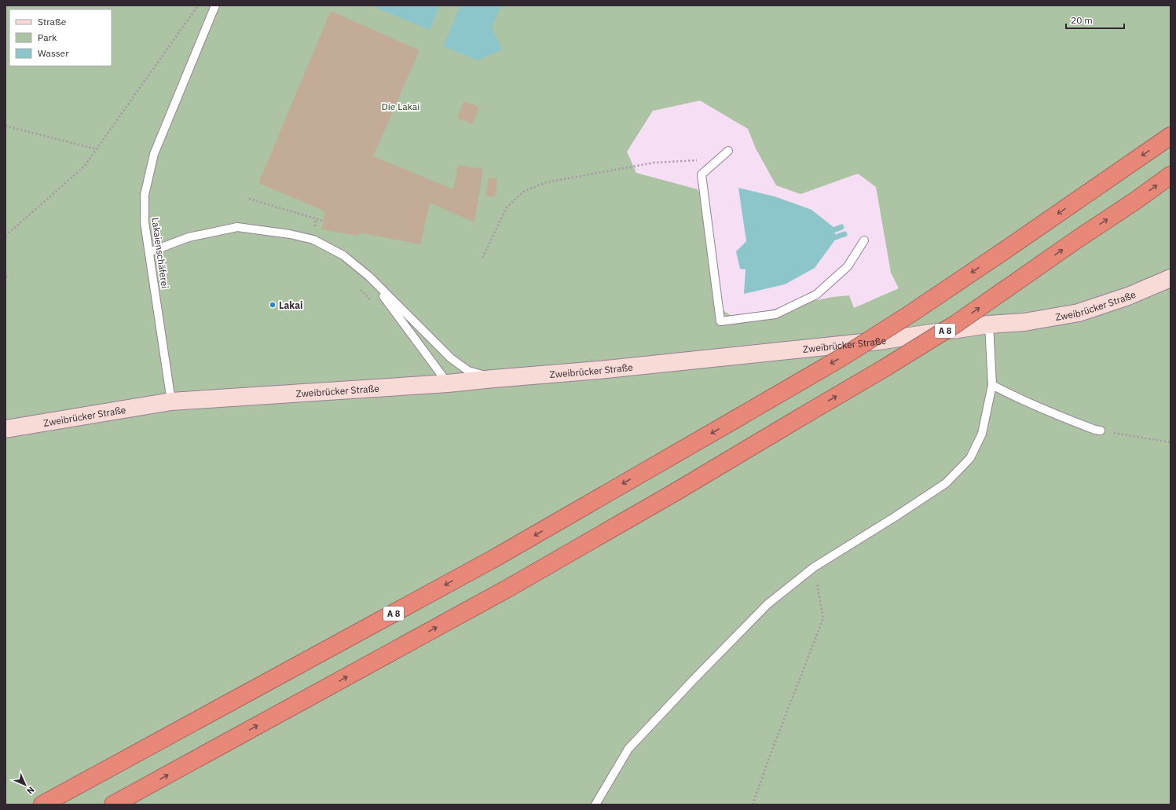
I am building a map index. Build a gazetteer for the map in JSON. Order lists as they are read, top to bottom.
{
  "streets": {
    "highway": ["A 8"],
    "main road": ["Zweibrücker Straße"],
    "lane": ["Lakaienschäferei"]
  },
  "crossings": [
    ["Lakaienschäferei", "Zweibrücker Straße"]
  ],
  "parks": ["Die Lakai"],
  "places": ["Lakai"],
  "legend": ["Straße", "Park", "Wasser"],
  "scale_bar": "20 m",
  "north": "bottom right"
}
